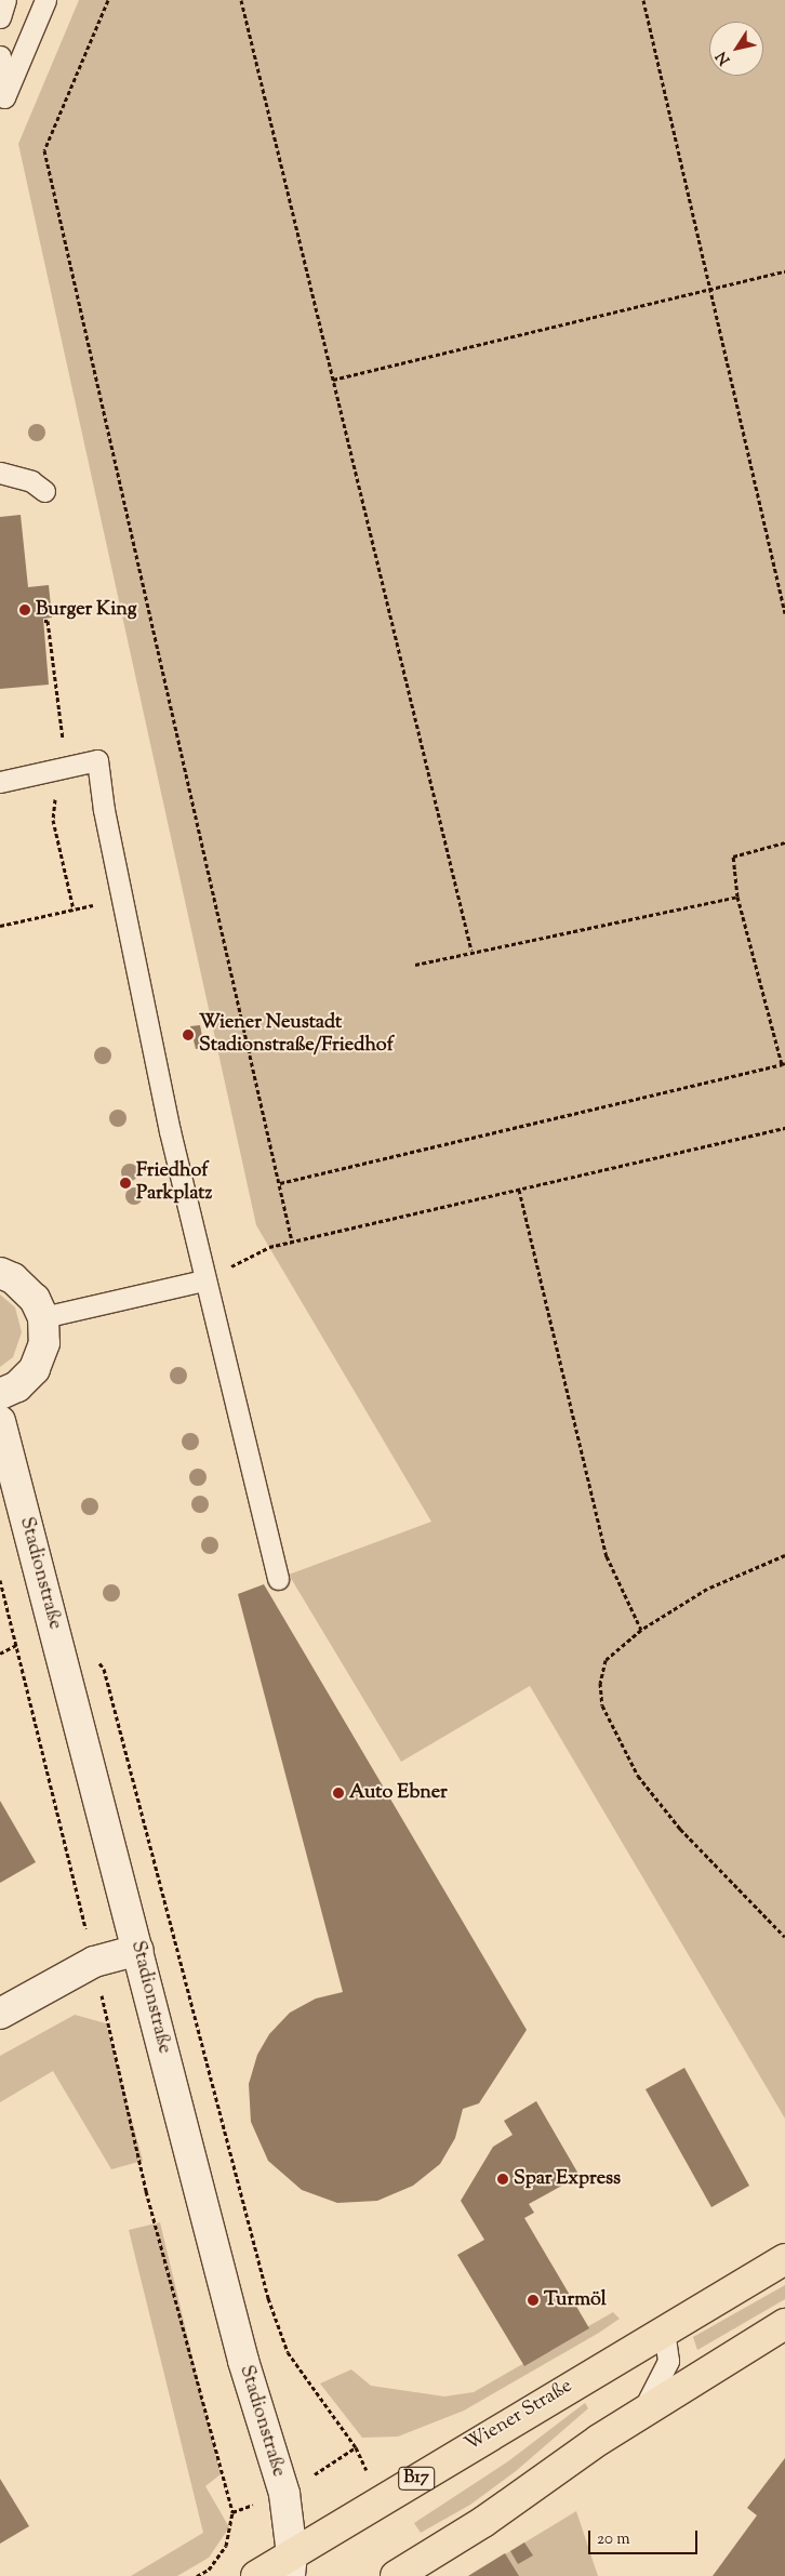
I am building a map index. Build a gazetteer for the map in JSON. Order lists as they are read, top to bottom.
{
  "streets": {
    "main road": ["Wiener Straße", "B17"],
    "street": ["Stadionstraße"]
  },
  "crossings": [
    ["Stadionstraße", "Wiener Straße"]
  ],
  "places": [
    "Burger King",
    "Wiener Neustadt Stadionstraße/Friedhof",
    "Friedhof Parkplatz",
    "Auto Ebner",
    "Spar Express",
    "Turmöl"
  ],
  "scale_bar": "20 m",
  "north": "bottom left"
}
